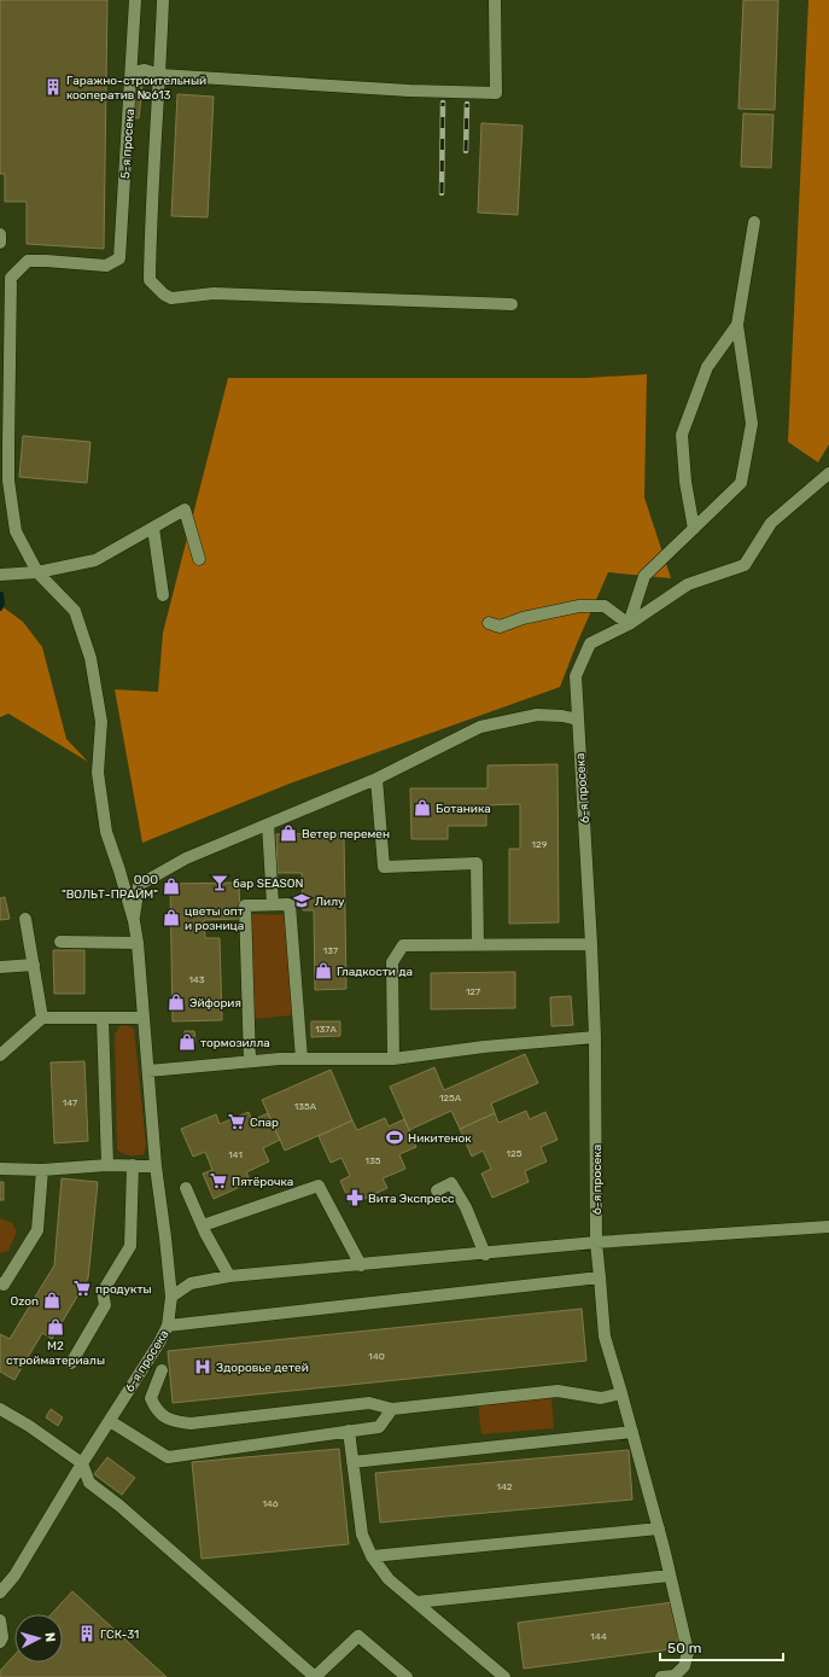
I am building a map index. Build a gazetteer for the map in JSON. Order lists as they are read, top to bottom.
{
  "streets": {
    "street": ["5-я просека", "6-я просека"]
  },
  "places": {
    "building": ["Гаражно-строительный кооператив №613", "ГСК-31"],
    "shop": [
      "Ботаника",
      "Ветер перемен",
      "ООО \"ВОЛЬТ-ПРАЙМ\"",
      "цветы опт и розница",
      "Гладкости да",
      "Эйфория",
      "тормозилла",
      "Ozon",
      "М2 стройматериалы"
    ],
    "bar": ["бар SEASON"],
    "school or university": ["Лилу"],
    "supermarket": ["Спар", "Пятёрочка", "продукты"],
    "sports": ["Никитенок"],
    "pharmacy": ["Вита Экспресс"],
    "hospital": ["Здоровье детей"]
  },
  "house_numbers": [
    "129",
    "137",
    "143",
    "127",
    "137А",
    "125А",
    "147",
    "135А",
    "125",
    "141",
    "135",
    "140",
    "142",
    "146",
    "144"
  ],
  "scale_bar": "50 m",
  "north": "right"
}
